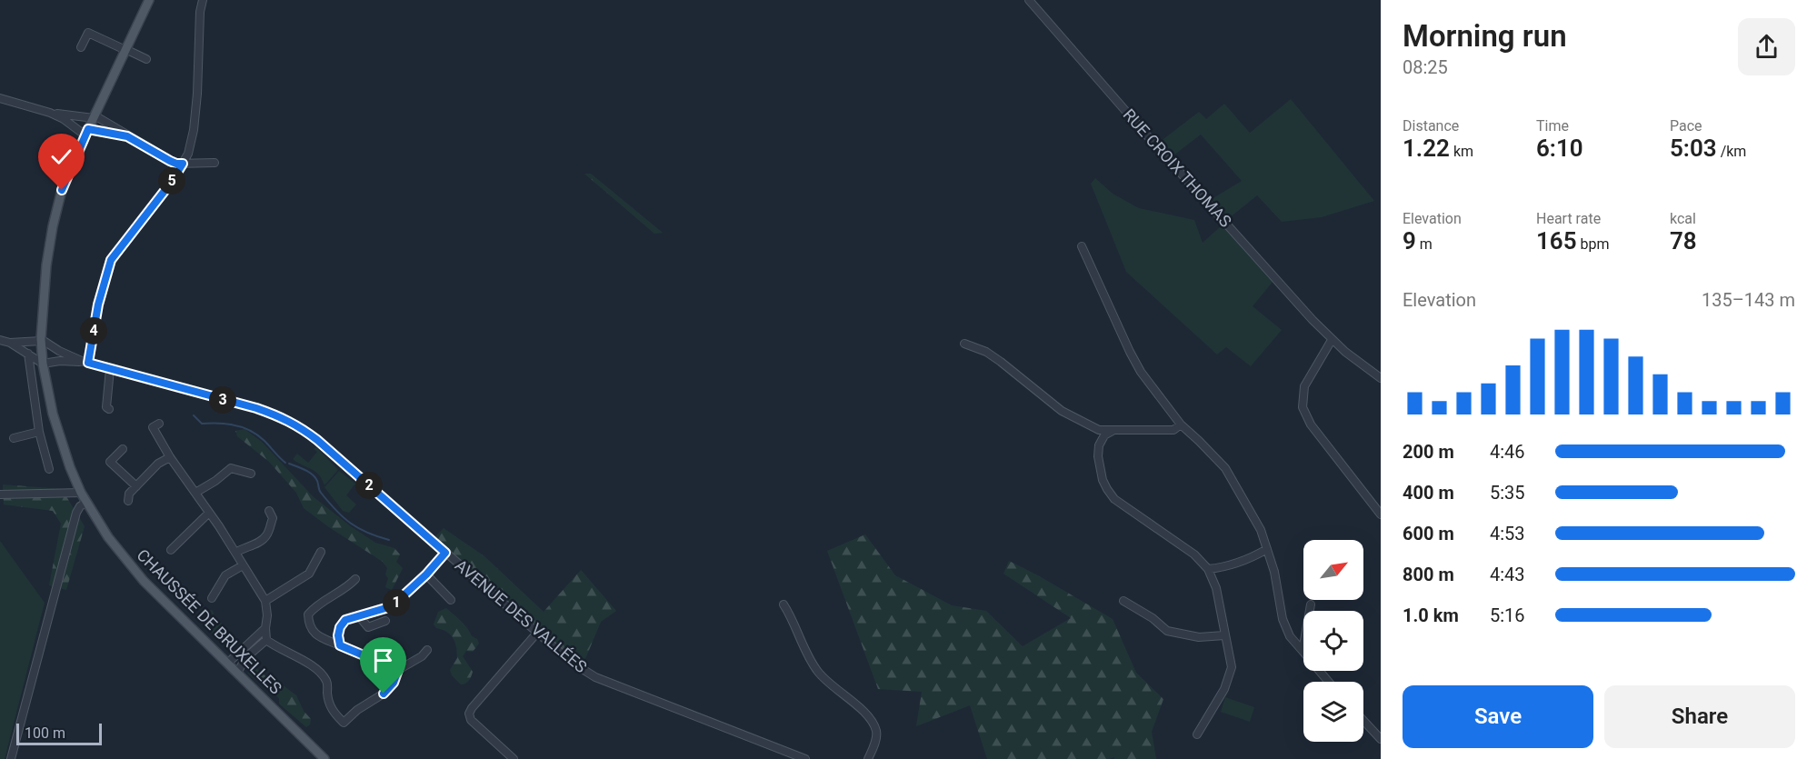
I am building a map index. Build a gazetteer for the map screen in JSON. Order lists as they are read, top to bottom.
{
  "streets": {
    "main road": ["CHAUSSÉE DE BRUXELLES"],
    "street": ["RUE CROIX THOMAS", "AVENUE DES VALLÉES"]
  },
  "crossings": [
    ["AVENUE DES VALLÉES", "CHAUSSÉE DE BRUXELLES"]
  ],
  "scale_bar": "100 m",
  "north": "top right",
  "page": {
    "heading": ["Morning run", "08:25"],
    "stats": [
      ["Distance", "1.22 km"],
      ["Time", "6:10"],
      ["Pace", "5:03 /km"],
      ["Elevation", "9 m"],
      ["Heart rate", "165 bpm"],
      ["kcal", "78"]
    ],
    "pins": [
      "5",
      "4",
      "3",
      "2",
      "1"
    ],
    "chart": ["Elevation", "135–143 m"],
    "list": [
      {
        "name": "200 m",
        "note": "4:46"
      },
      {
        "name": "400 m",
        "note": "5:35"
      },
      {
        "name": "600 m",
        "note": "4:53"
      },
      {
        "name": "800 m",
        "note": "4:43"
      },
      {
        "name": "1.0 km",
        "note": "5:16"
      }
    ],
    "buttons": ["Save", "Share"],
    "scale": "100 m"
  }
}
